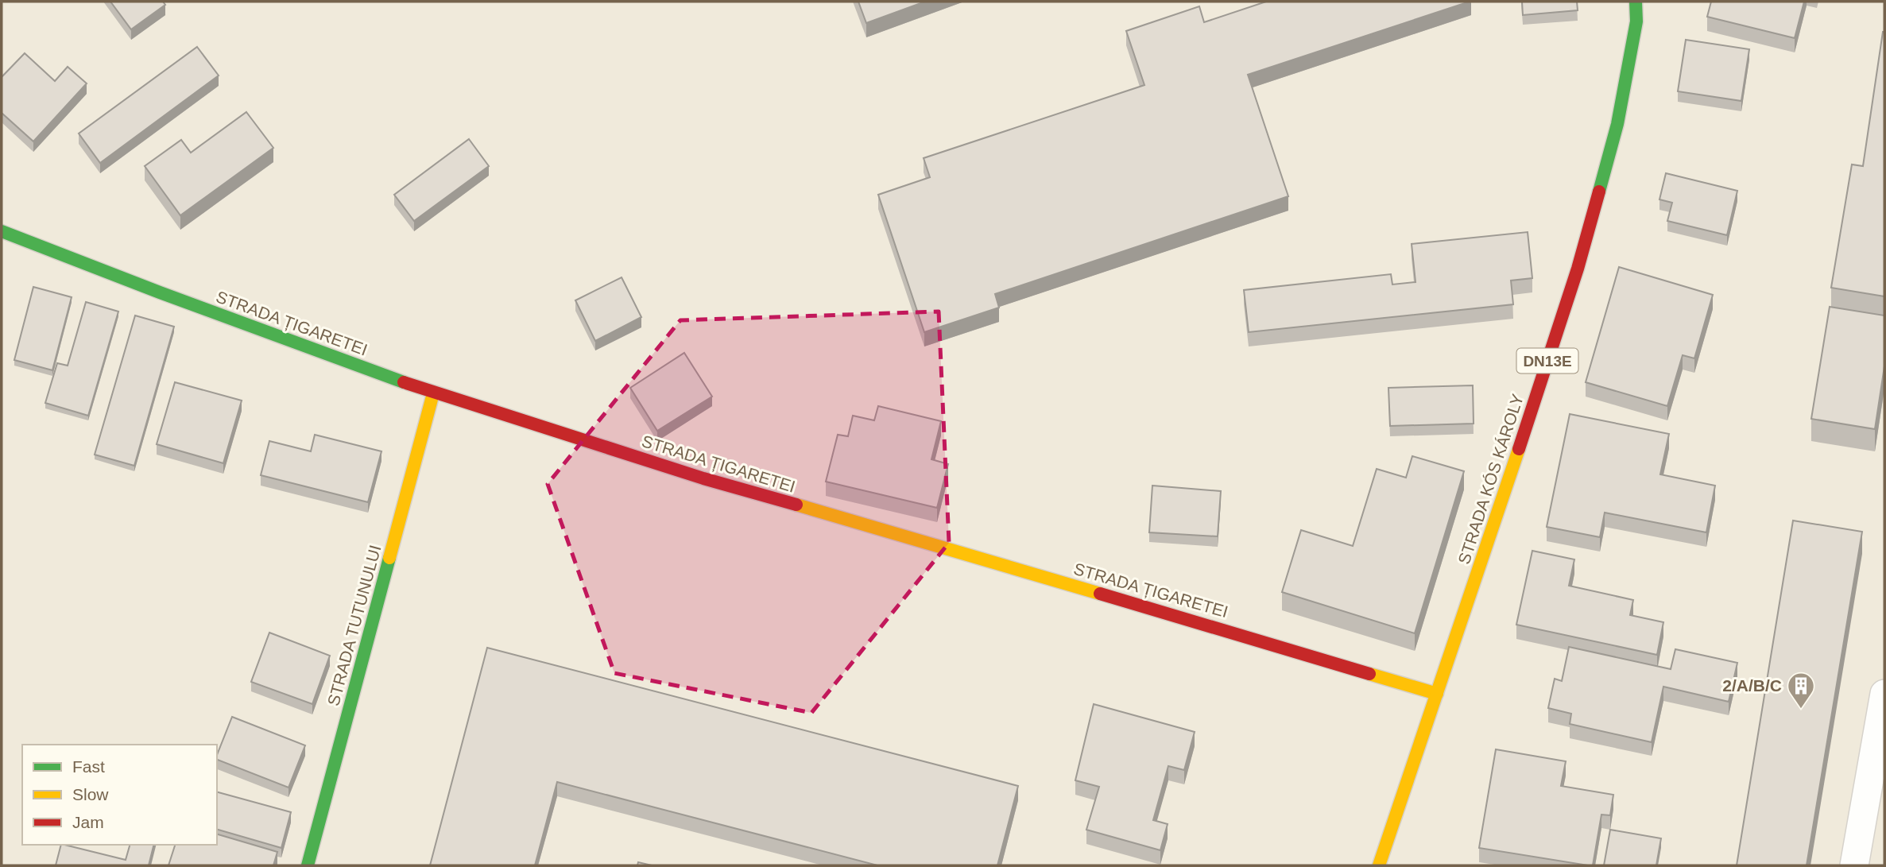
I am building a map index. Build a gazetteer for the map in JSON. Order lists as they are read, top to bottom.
{
  "streets": {
    "main road": [
      "STRADA ȚIGARETEI",
      "DN13E",
      "STRADA KÓS KÁROLY",
      "STRADA TUTUNULUI"
    ]
  },
  "crossings": [
    ["STRADA ȚIGARETEI", "STRADA KÓS KÁROLY"],
    ["STRADA ȚIGARETEI", "STRADA TUTUNULUI"]
  ],
  "places": {
    "building": ["2/A/B/C"]
  },
  "legend": ["Fast", "Slow", "Jam"]
}
